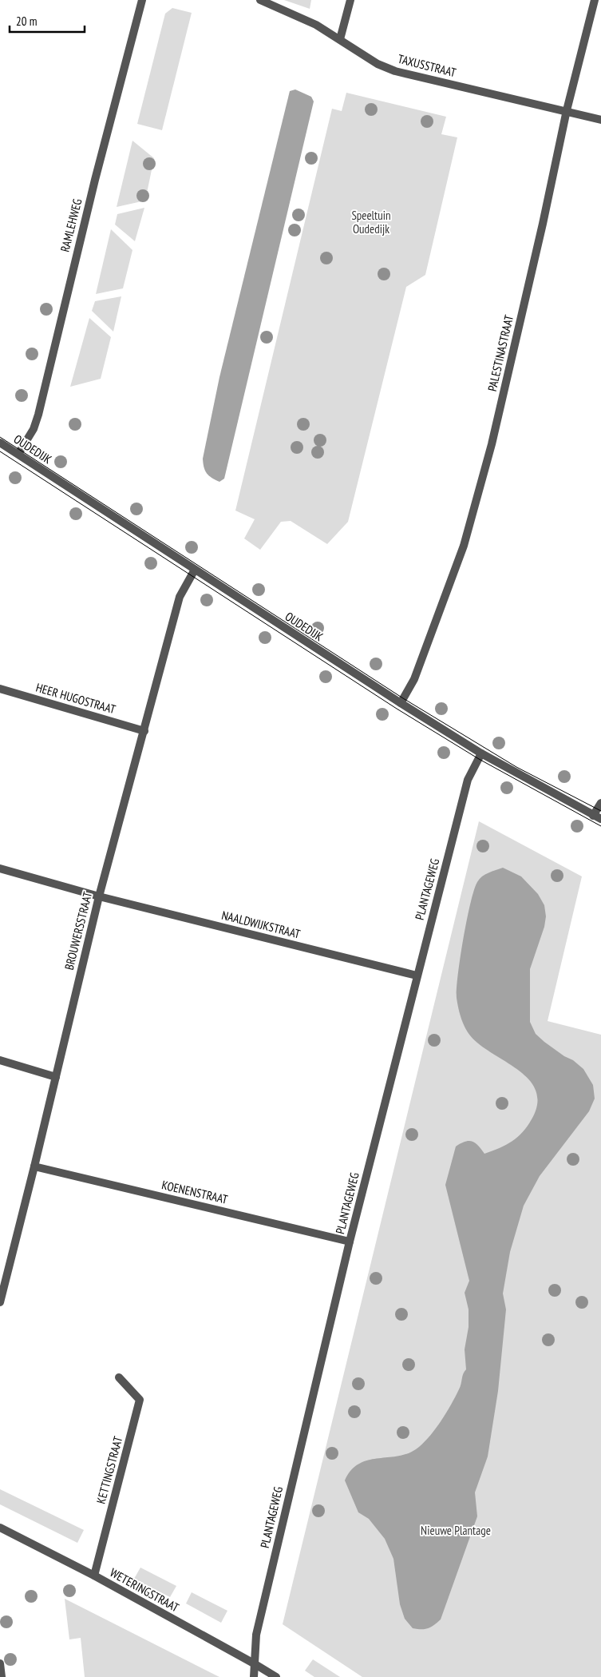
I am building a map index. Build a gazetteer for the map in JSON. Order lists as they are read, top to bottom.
{
  "streets": {
    "street": [
      "TAXUSSTRAAT",
      "RAMLEHWEG",
      "PALESTINASTRAAT",
      "OUDEDIJK",
      "HEER HUGOSTRAAT",
      "PLANTAGEWEG",
      "NAALDWIJKSTRAAT",
      "BROUWERSSTRAAT",
      "KOENENSTRAAT",
      "KETTINGSTRAAT",
      "WETERINGSTRAAT"
    ]
  },
  "crossings": [
    ["TAXUSSTRAAT", "PALESTINASTRAAT"],
    ["RAMLEHWEG", "OUDEDIJK"],
    ["PALESTINASTRAAT", "OUDEDIJK"],
    ["OUDEDIJK", "PLANTAGEWEG"],
    ["OUDEDIJK", "BROUWERSSTRAAT"],
    ["HEER HUGOSTRAAT", "BROUWERSSTRAAT"],
    ["PLANTAGEWEG", "NAALDWIJKSTRAAT"],
    ["PLANTAGEWEG", "KOENENSTRAAT"],
    ["PLANTAGEWEG", "WETERINGSTRAAT"],
    ["NAALDWIJKSTRAAT", "BROUWERSSTRAAT"],
    ["BROUWERSSTRAAT", "KOENENSTRAAT"],
    ["KETTINGSTRAAT", "WETERINGSTRAAT"]
  ],
  "parks": ["Speeltuin Oudedijk", "Nieuwe Plantage"],
  "scale_bar": "20 m"
}
